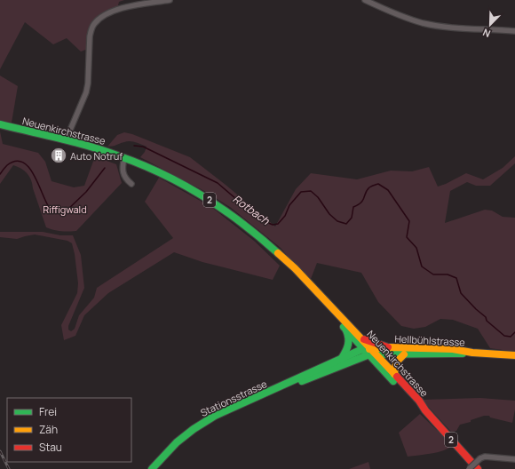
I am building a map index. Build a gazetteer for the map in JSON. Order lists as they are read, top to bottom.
{
  "streets": {
    "main road": [
      "Neuenkirchstrasse",
      "2",
      "Hellbühlstrasse",
      "Stationsstrasse"
    ]
  },
  "crossings": [
    ["Neuenkirchstrasse", "2"],
    ["Neuenkirchstrasse", "Hellbühlstrasse"],
    ["Neuenkirchstrasse", "Stationsstrasse"],
    ["Hellbühlstrasse", "Stationsstrasse"]
  ],
  "water": ["Rotbach"],
  "parks": ["Riffigwald"],
  "places": {
    "building": ["Auto Notruf"]
  },
  "legend": ["Frei", "Zäh", "Stau"],
  "north": "bottom left"
}
